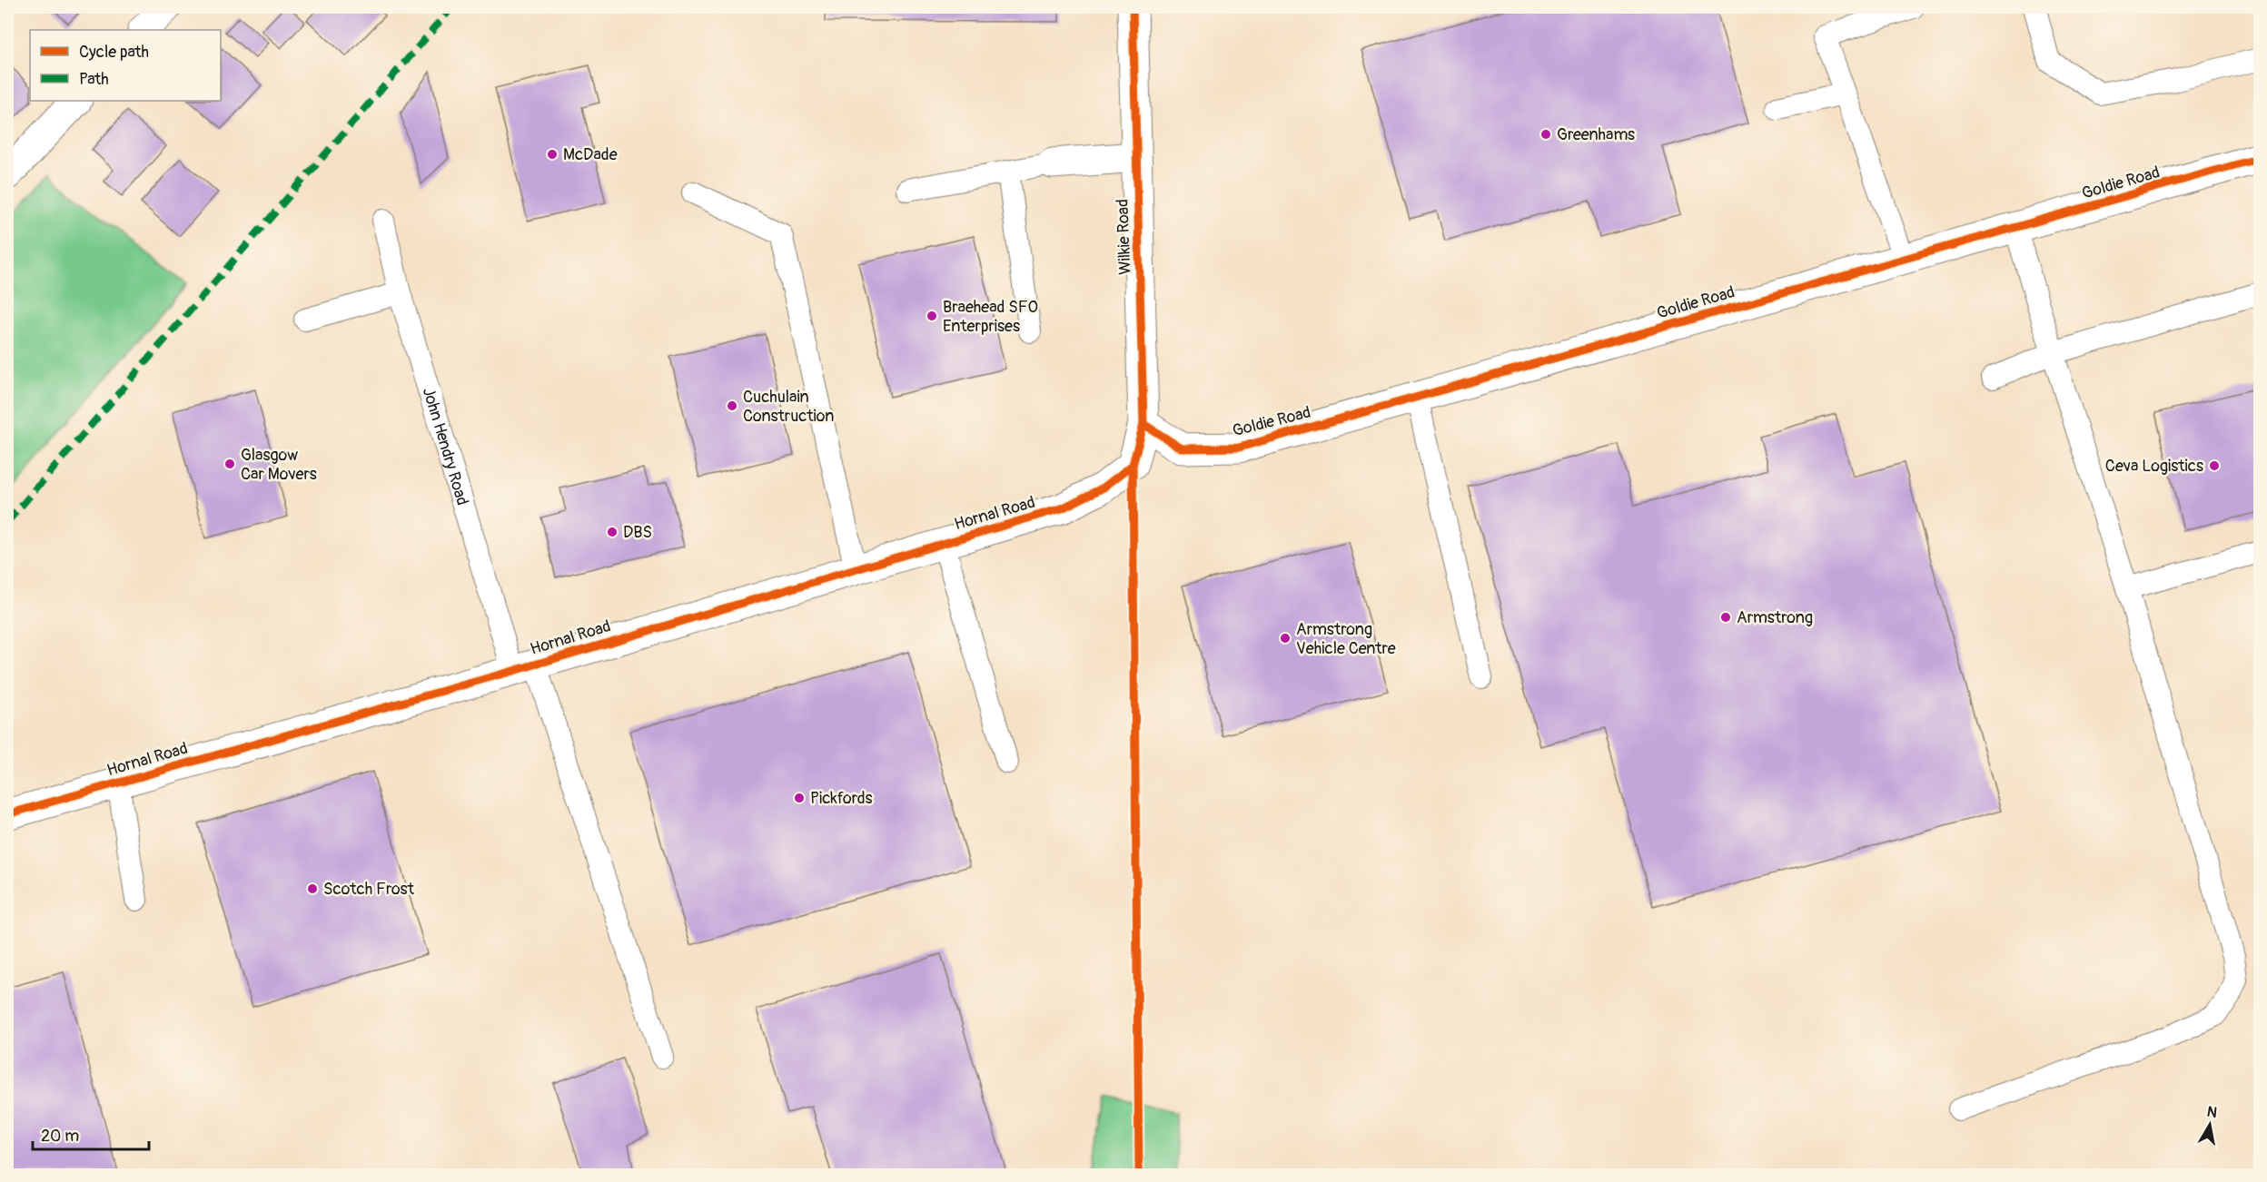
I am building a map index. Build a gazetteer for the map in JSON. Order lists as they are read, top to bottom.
{
  "streets": {
    "street": ["Goldie Road", "Wilkie Road", "Hornal Road"],
    "lane": ["John Hendry Road"]
  },
  "crossings": [
    ["Goldie Road", "Wilkie Road"],
    ["Wilkie Road", "Hornal Road"],
    ["John Hendry Road", "Hornal Road"]
  ],
  "places": [
    "Greenhams",
    "McDade",
    "Braehead SFO Enterprises",
    "Cuchulain Construction",
    "Glasgow Car Movers",
    "Ceva Logistics",
    "DBS",
    "Armstrong",
    "Armstrong Vehicle Centre",
    "Pickfords",
    "Scotch Frost"
  ],
  "legend": ["Cycle path", "Path"],
  "scale_bar": "20 m",
  "north": "top"
}
